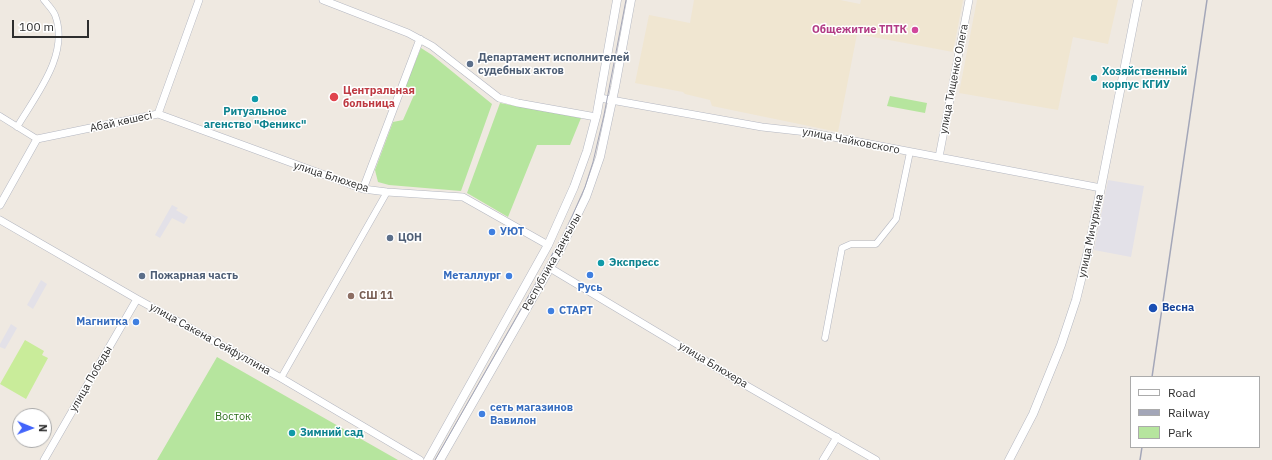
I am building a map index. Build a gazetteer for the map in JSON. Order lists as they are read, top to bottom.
{
  "streets": {
    "main road": ["улица Мичурина", "Республика даңғылы"],
    "street": [
      "улица Тищенко Олега",
      "Абай көшесі",
      "улица Чайковского",
      "улица Блюхера",
      "улица Сакена Сейфуллина",
      "улица Победы"
    ]
  },
  "crossings": [
    ["улица Тищенко Олега", "улица Чайковского"],
    ["Абай көшесі", "улица Блюхера"],
    ["улица Чайковского", "улица Мичурина"],
    ["улица Чайковского", "Республика даңғылы"],
    ["улица Блюхера", "Республика даңғылы"],
    ["улица Сакена Сейфуллина", "улица Победы"]
  ],
  "parks": ["Восток"],
  "places": [
    "Общежитие ТПТК",
    "Департамент исполнителей судебных актов",
    "Хозяйственный корпус КГИУ",
    "Центральная больница",
    "Ритуальное агенство \"Феникс\"",
    "УЮТ",
    "ЦОН",
    "Экспресс",
    "Русь",
    "Пожарная часть",
    "Металлург",
    "СШ 11",
    "Весна",
    "СТАРТ",
    "Магнитка",
    "сеть магазинов Вавилон",
    "Зимний сад"
  ],
  "legend": ["Road", "Railway", "Park"],
  "scale_bar": "100 m",
  "north": "right"
}
